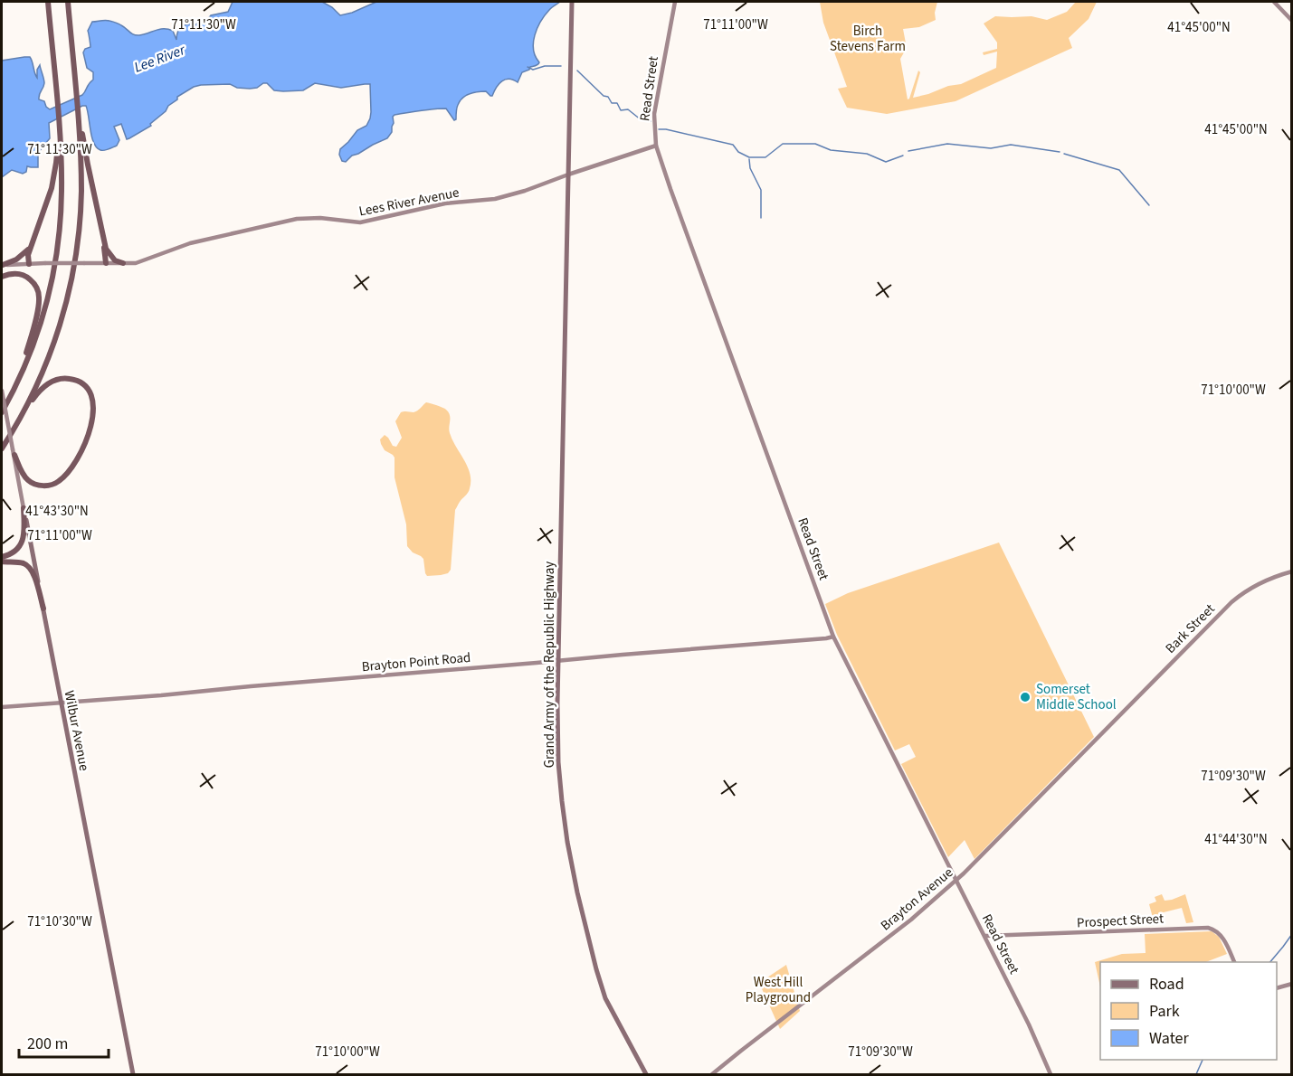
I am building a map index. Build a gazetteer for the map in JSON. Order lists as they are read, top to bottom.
{
  "streets": {
    "main road": [
      "Read Street",
      "Lees River Avenue",
      "Bark Street",
      "Brayton Point Road",
      "Grand Army of the Republic Highway",
      "Wilbur Avenue",
      "Brayton Avenue",
      "Prospect Street"
    ]
  },
  "crossings": [
    ["Read Street", "Lees River Avenue"],
    ["Read Street", "Brayton Point Road"],
    ["Read Street", "Brayton Avenue"],
    ["Read Street", "Prospect Street"],
    ["Lees River Avenue", "Grand Army of the Republic Highway"],
    ["Bark Street", "Brayton Avenue"],
    ["Brayton Point Road", "Grand Army of the Republic Highway"],
    ["Brayton Point Road", "Wilbur Avenue"]
  ],
  "water": ["Lee River"],
  "parks": ["Birch Stevens Farm", "West Hill Playground"],
  "places": ["Somerset Middle School"],
  "legend": ["Road", "Park", "Water"],
  "scale_bar": "200 m",
  "coordinates": [
    "71°11'30\"W",
    "71°11'00\"W",
    "41°45'00\"N",
    "71°10'00\"W",
    "41°43'30\"N",
    "71°09'30\"W",
    "41°44'30\"N",
    "71°10'30\"W"
  ]
}
